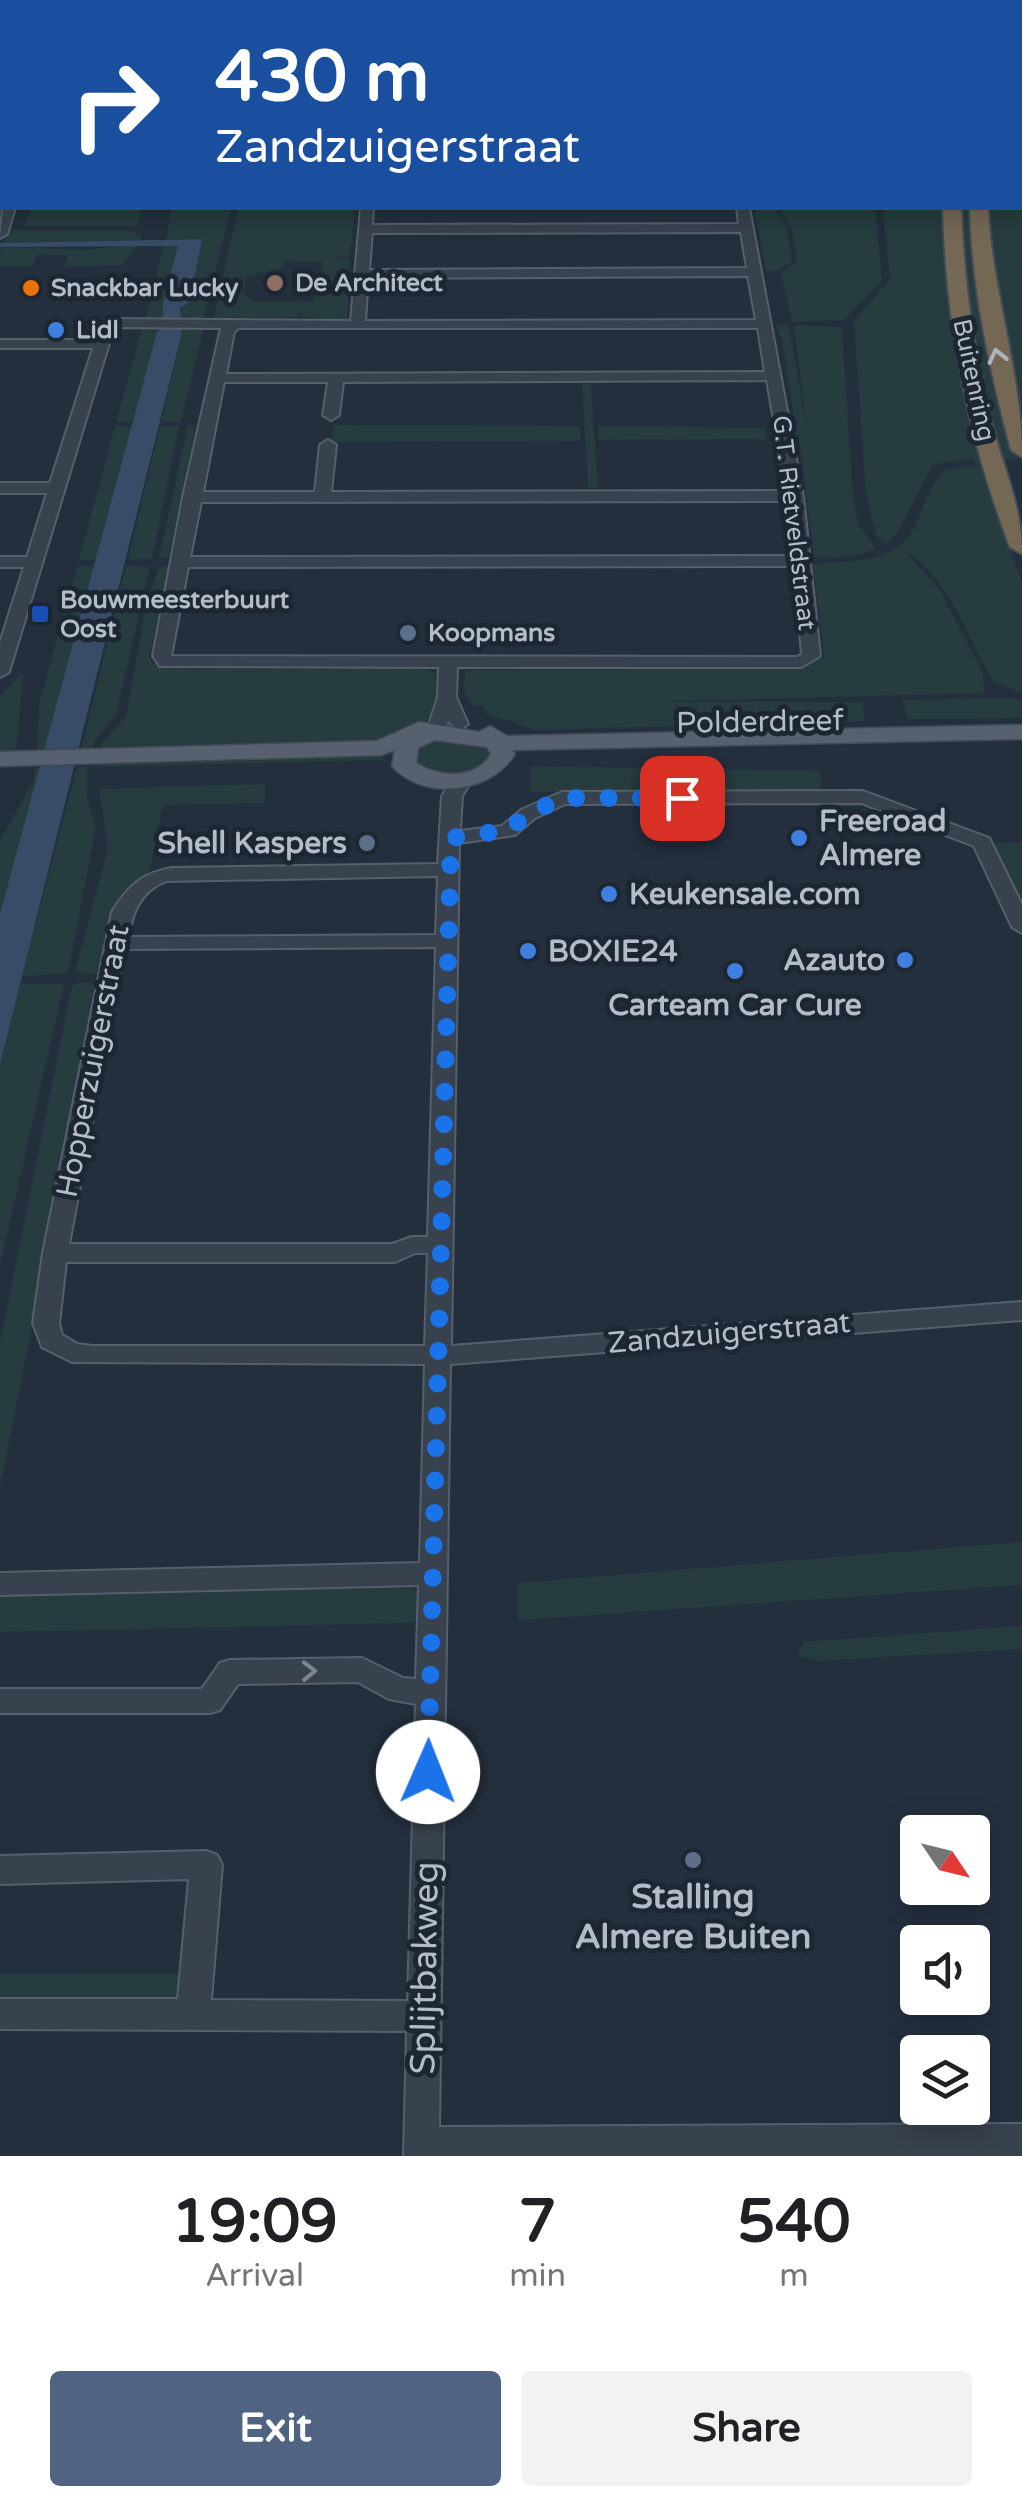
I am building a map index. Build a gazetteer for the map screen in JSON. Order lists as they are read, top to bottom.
{
  "streets": {
    "highway": ["Buitenring"],
    "main road": ["Polderdreef"],
    "street": [
      "G.T. Rietveldstraat",
      "Hopperzuigerstraat",
      "Zandzuigerstraat",
      "Splijtbakweg"
    ]
  },
  "crossings": [
    ["Hopperzuigerstraat", "Zandzuigerstraat"],
    ["Hopperzuigerstraat", "Splijtbakweg"],
    ["Zandzuigerstraat", "Splijtbakweg"]
  ],
  "places": {
    "other": [
      "De Architect",
      "Snackbar Lucky",
      "Lidl",
      "Koopmans",
      "Freeroad Almere",
      "Shell Kaspers",
      "Keukensale.com",
      "BOXIE24",
      "Azauto",
      "Carteam Car Cure",
      "Stalling Almere Buiten"
    ],
    "transit": ["Bouwmeesterbuurt Oost"]
  },
  "north": "bottom right",
  "page": {
    "turn": ["430 m", "Zandzuigerstraat"],
    "eta": [
      "19:09",
      "Arrival",
      "7",
      "min",
      "540",
      "m"
    ],
    "buttons": ["Exit", "Share"]
  }
}
